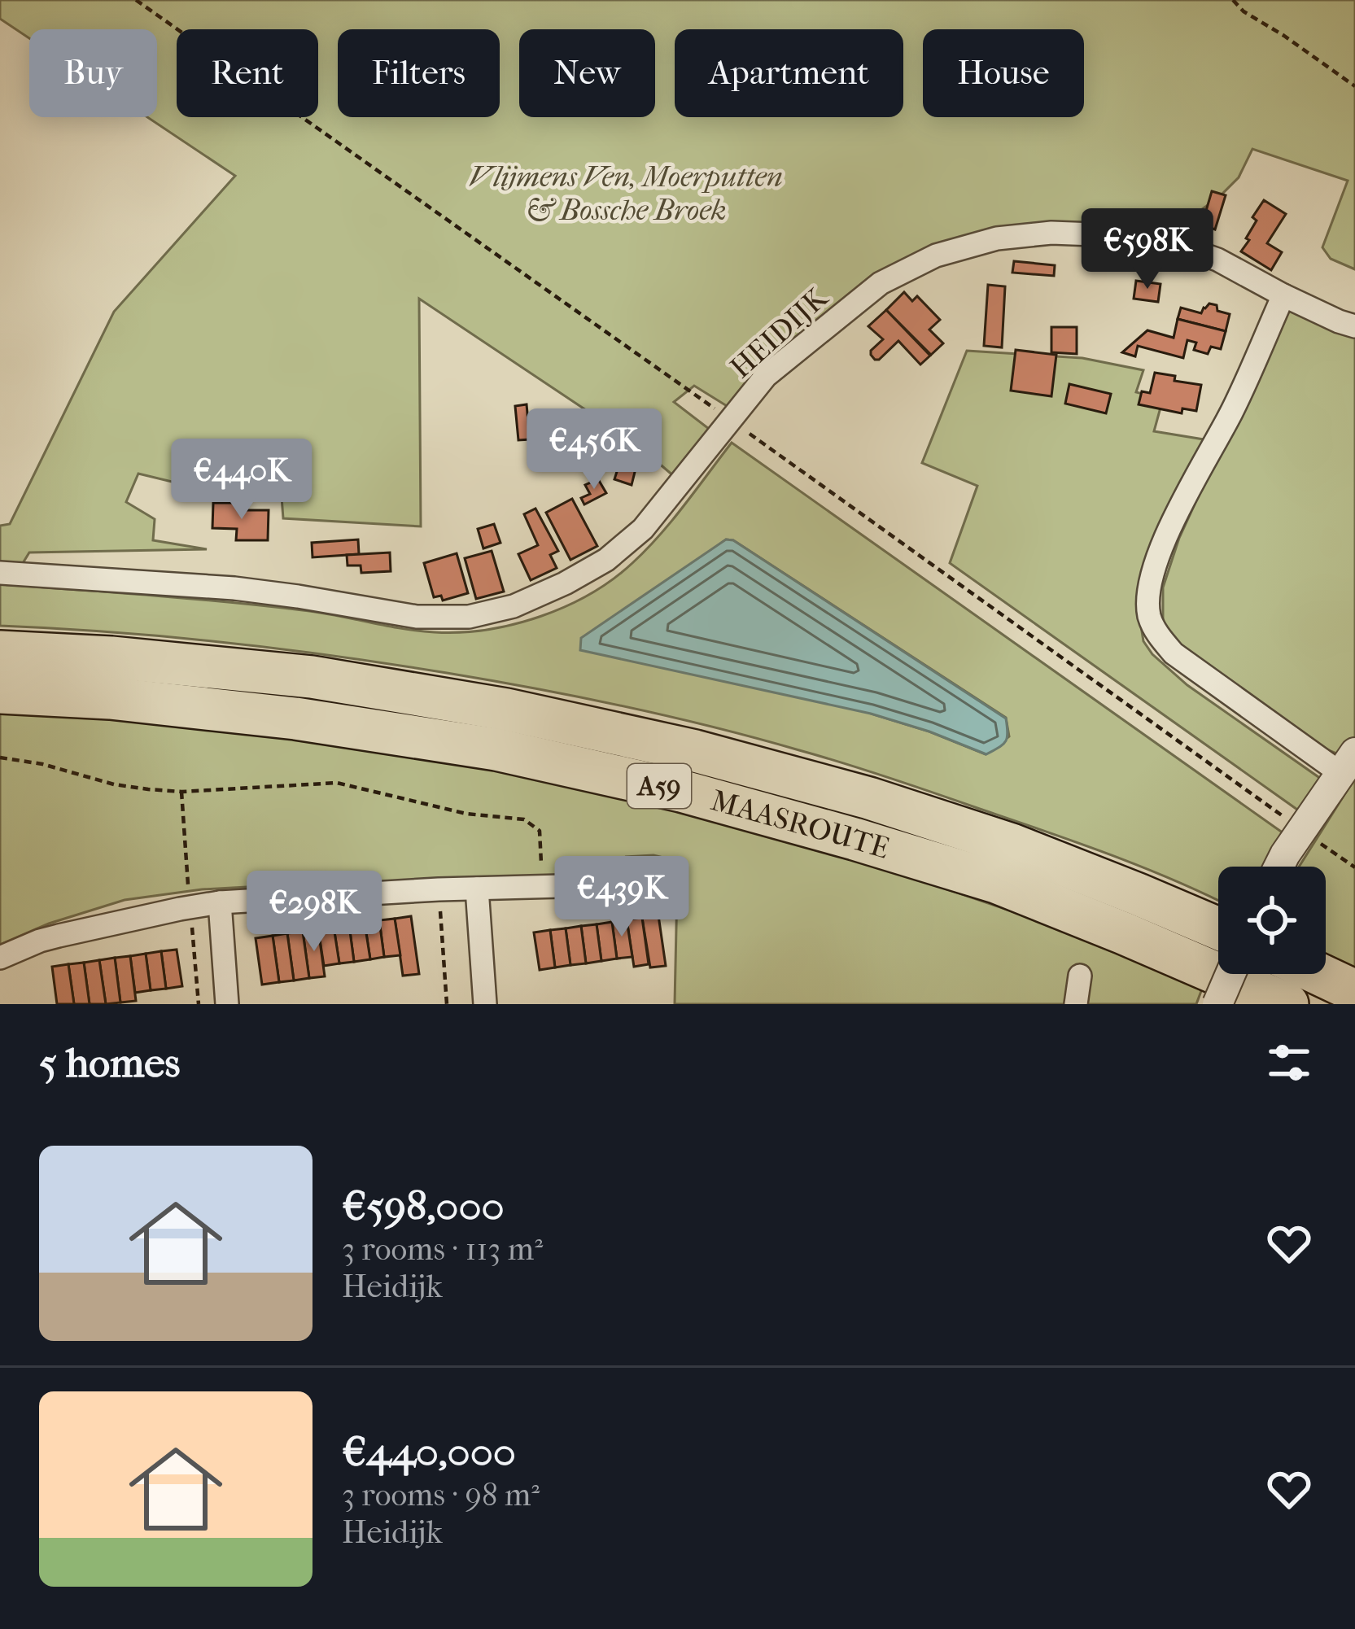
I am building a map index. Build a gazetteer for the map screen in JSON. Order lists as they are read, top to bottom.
{
  "streets": {
    "highway": ["A59", "MAASROUTE"],
    "street": ["HEIDIJK"]
  },
  "parks": ["Vlijmens Ven, Moerputten & Bossche Broek"],
  "page": {
    "chip": [
      "Buy",
      "Rent",
      "Filters",
      "New",
      "Apartment",
      "House"
    ],
    "price": [
      "€598K",
      "€456K",
      "€440K",
      "€439K",
      "€298K"
    ],
    "heading": "5 homes",
    "list": [
      {
        "name": "€598,000",
        "note": "3 rooms · 113 m² · Heidijk"
      },
      {
        "name": "€440,000",
        "note": "3 rooms · 98 m² · Heidijk"
      }
    ]
  }
}
